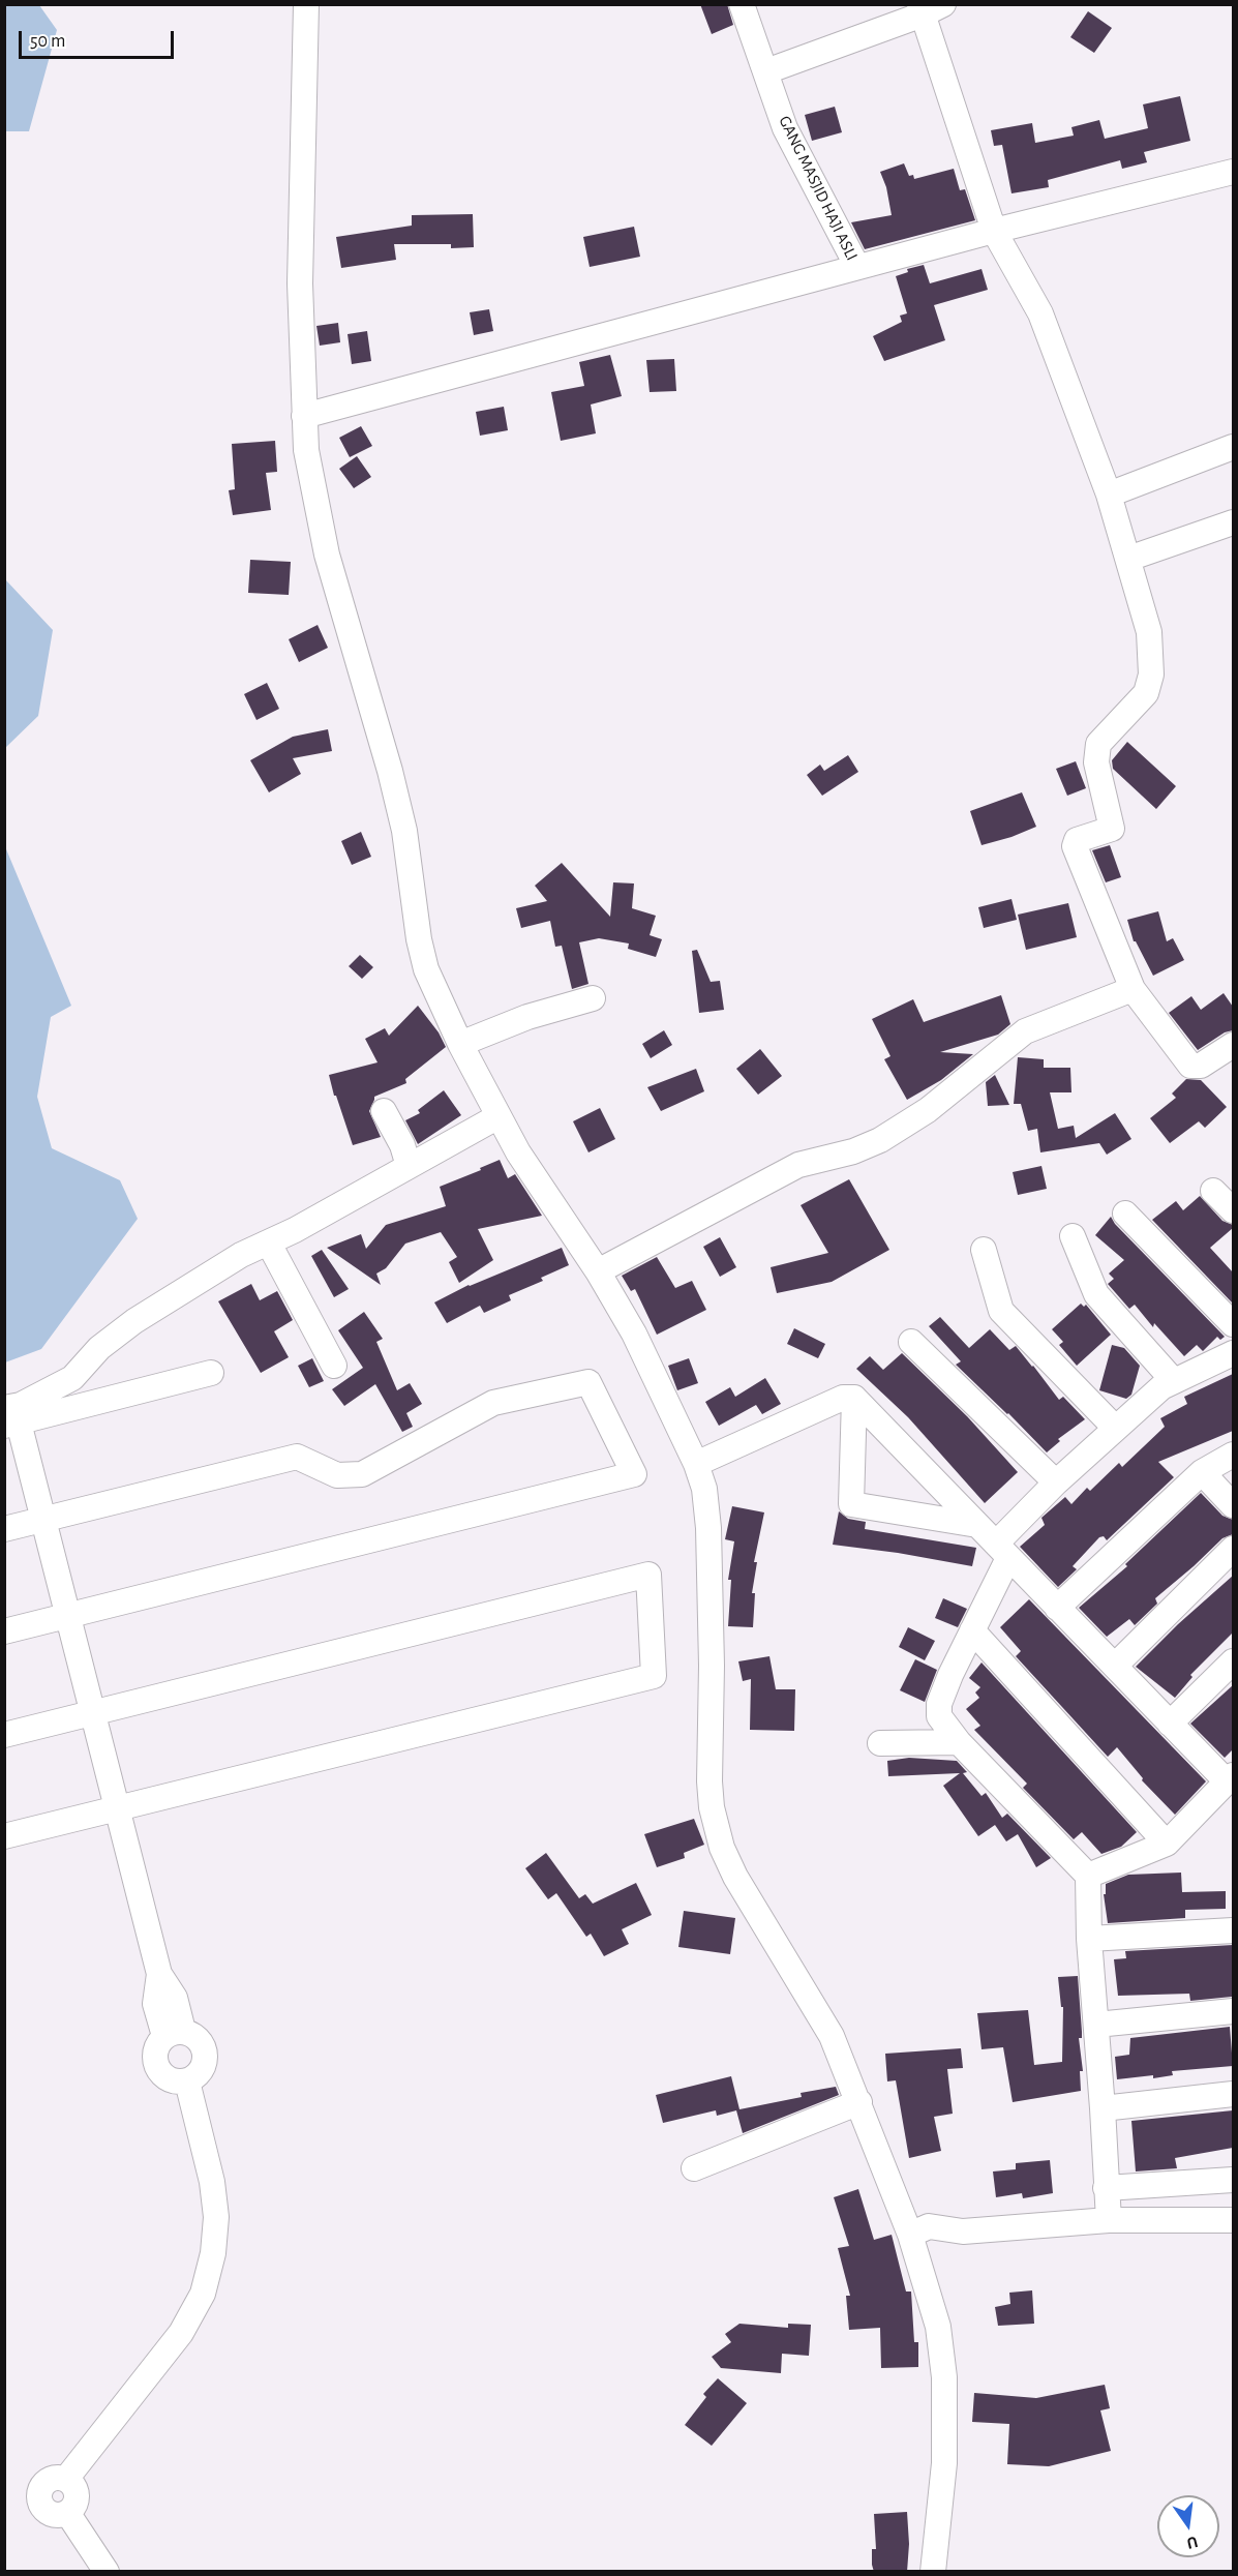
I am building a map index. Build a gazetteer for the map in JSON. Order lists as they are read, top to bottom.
{
  "streets": {
    "street": ["GANG MASJID HAJI ASLI"]
  },
  "scale_bar": "50 m",
  "north": "bottom"
}
